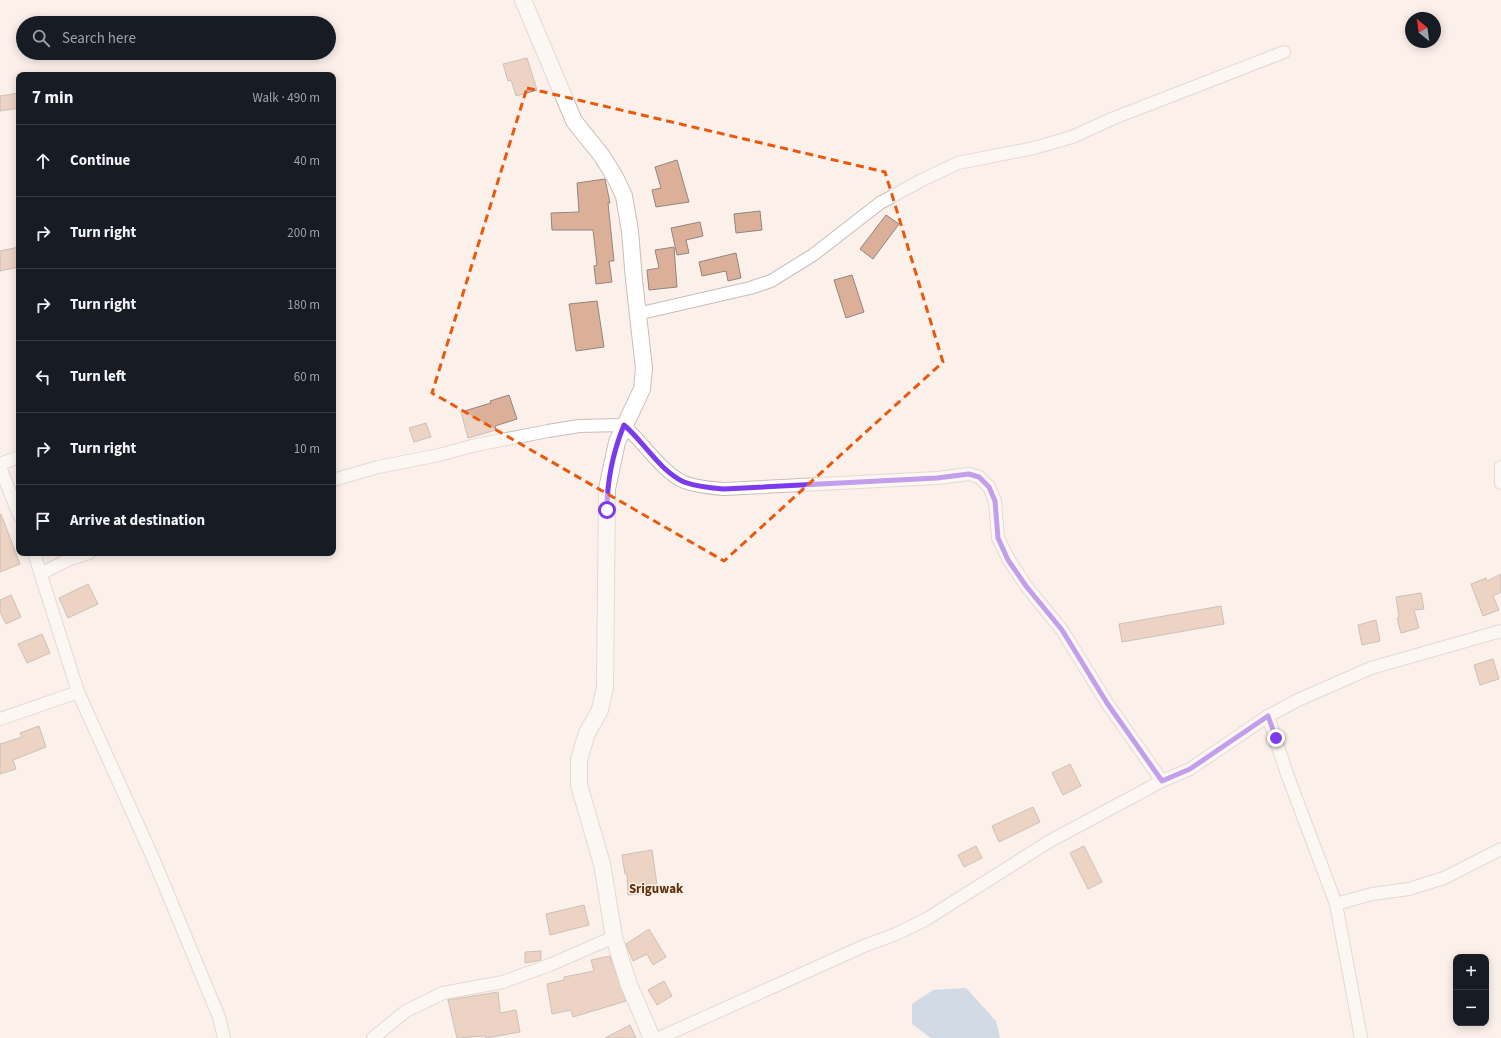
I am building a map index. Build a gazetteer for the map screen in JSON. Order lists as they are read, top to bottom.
{
  "districts": ["Sriguwak"],
  "north": "top left",
  "page": {
    "search": "Search here",
    "heading": ["7 min", "Walk · 490 m"],
    "list": [
      ["Continue", "40 m"],
      ["Turn right", "200 m"],
      ["Turn right", "180 m"],
      ["Turn left", "60 m"],
      ["Turn right", "10 m"],
      "Arrive at destination"
    ],
    "map_buttons": ["+", "−"]
  }
}
